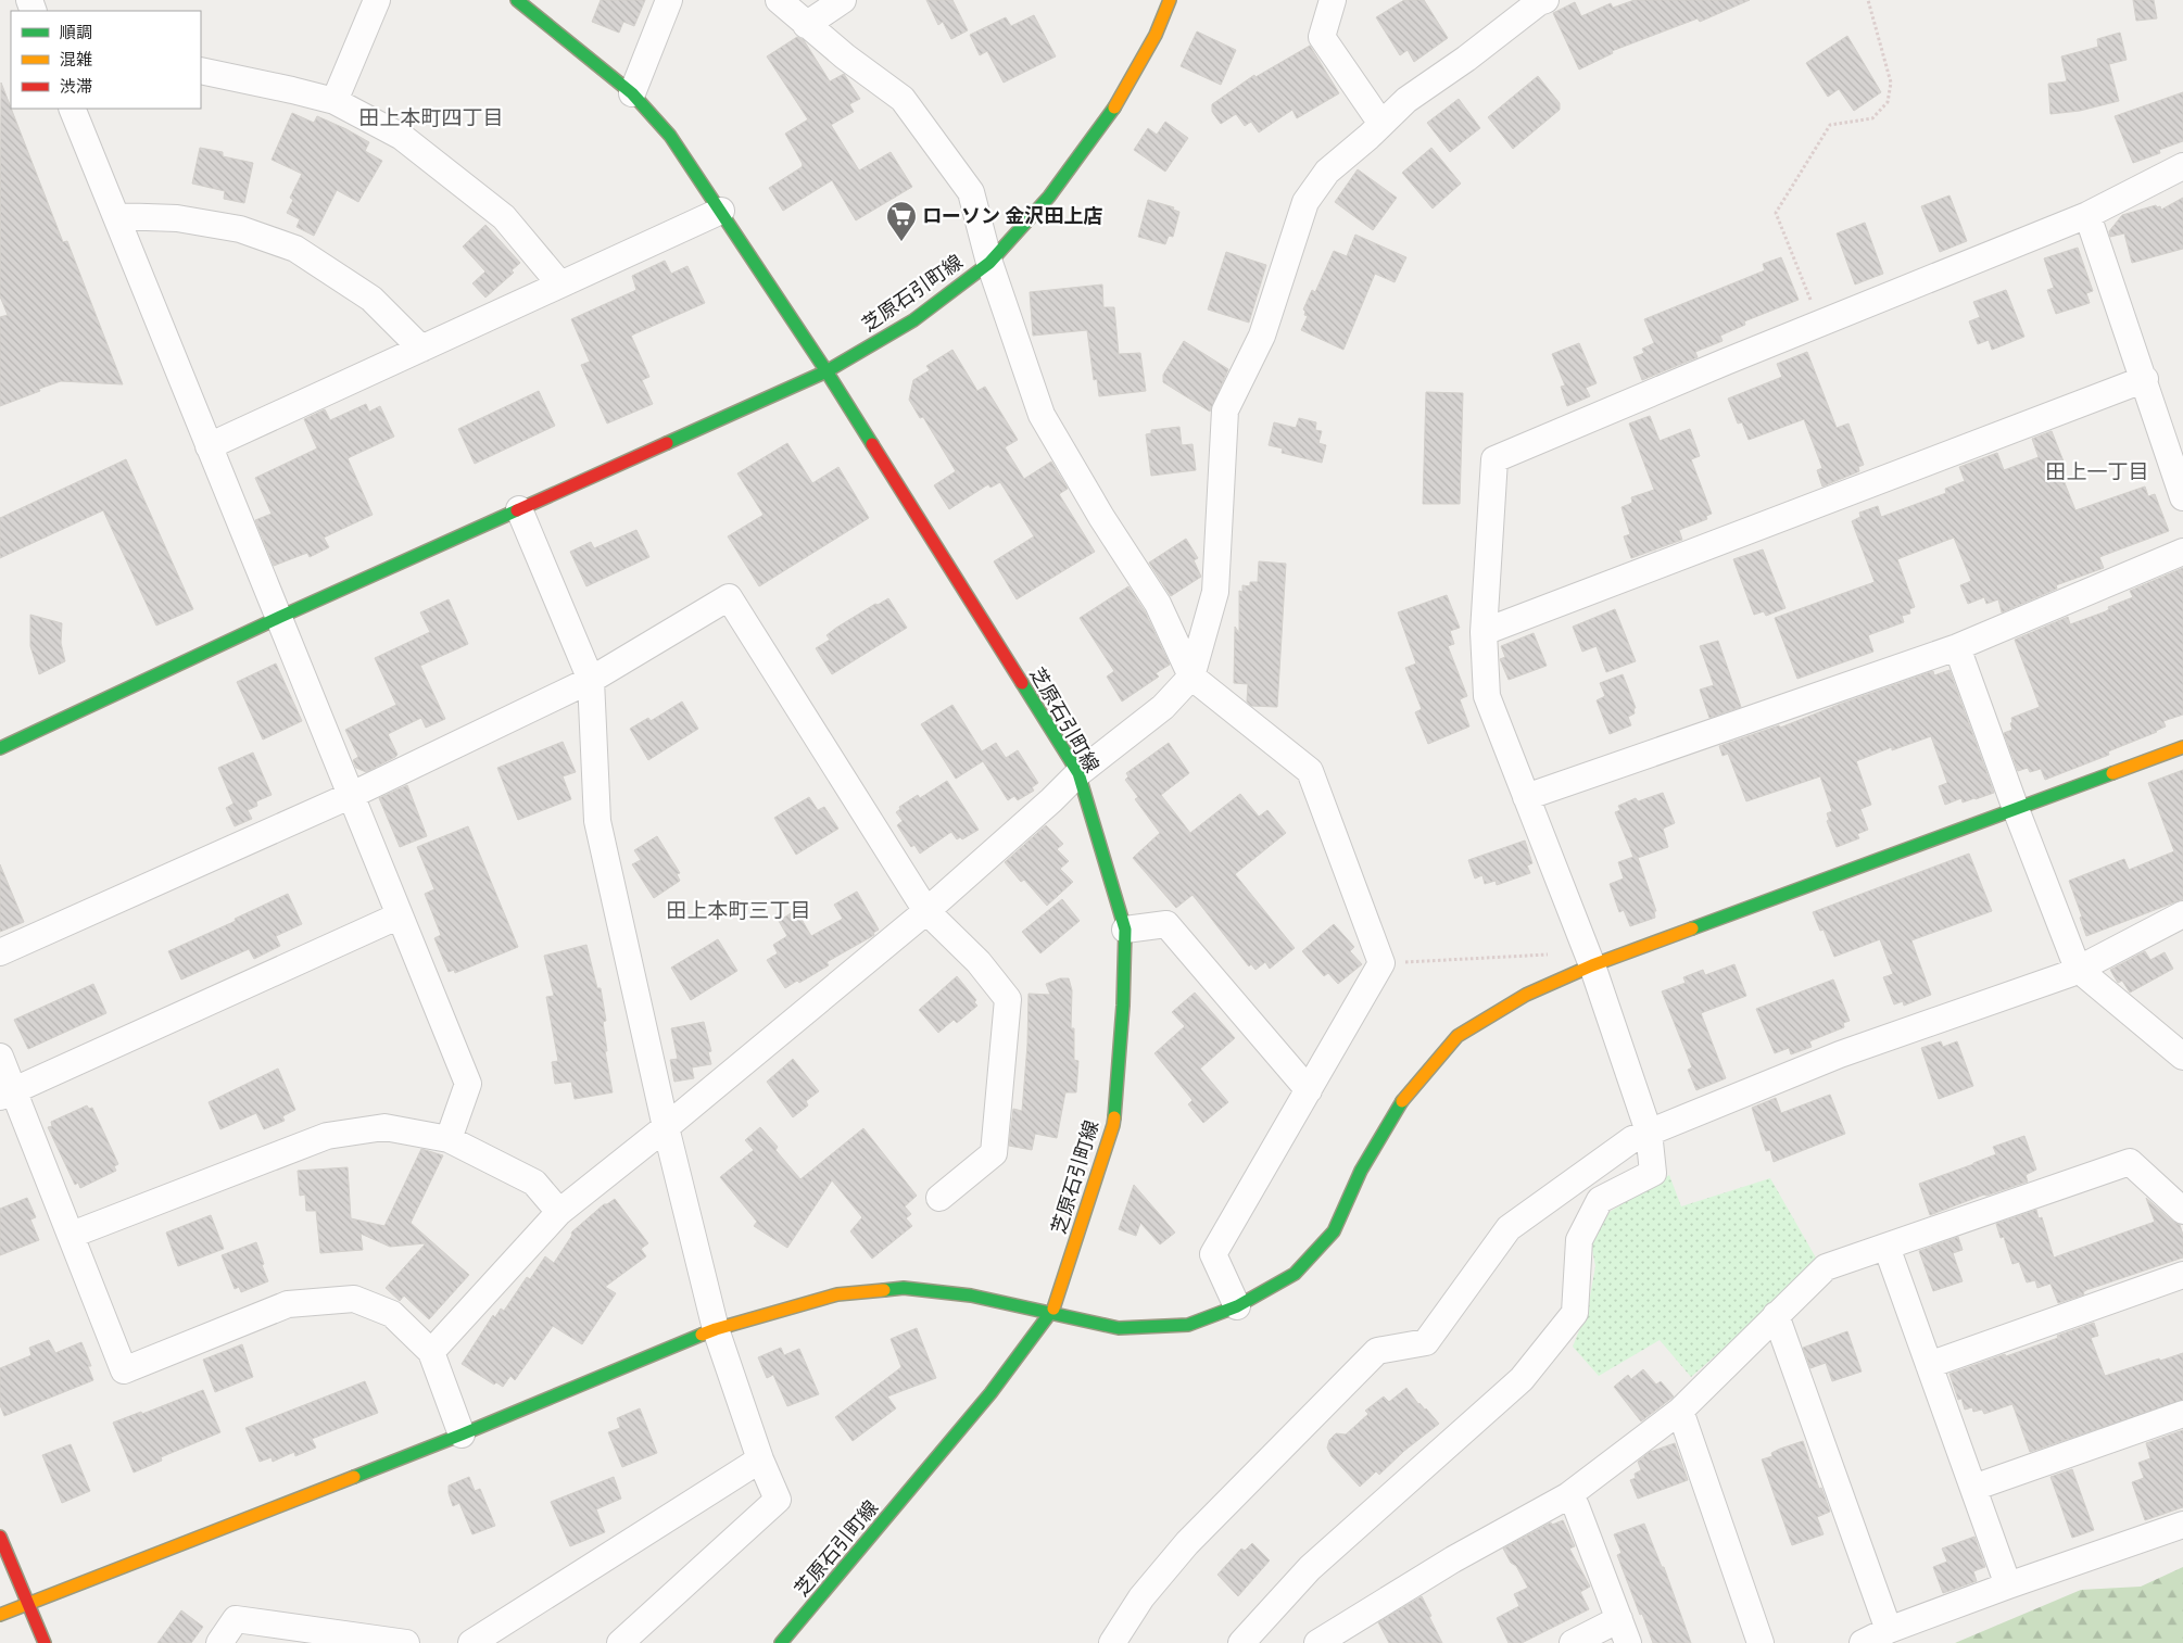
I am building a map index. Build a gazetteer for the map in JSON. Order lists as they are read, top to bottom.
{
  "streets": {
    "street": ["芝原石引町線"]
  },
  "districts": ["田上本町四丁目", "田上一丁目", "田上本町三丁目"],
  "places": {
    "supermarket": ["ローソン 金沢田上店"]
  },
  "legend": ["順調", "混雑", "渋滞"]
}
